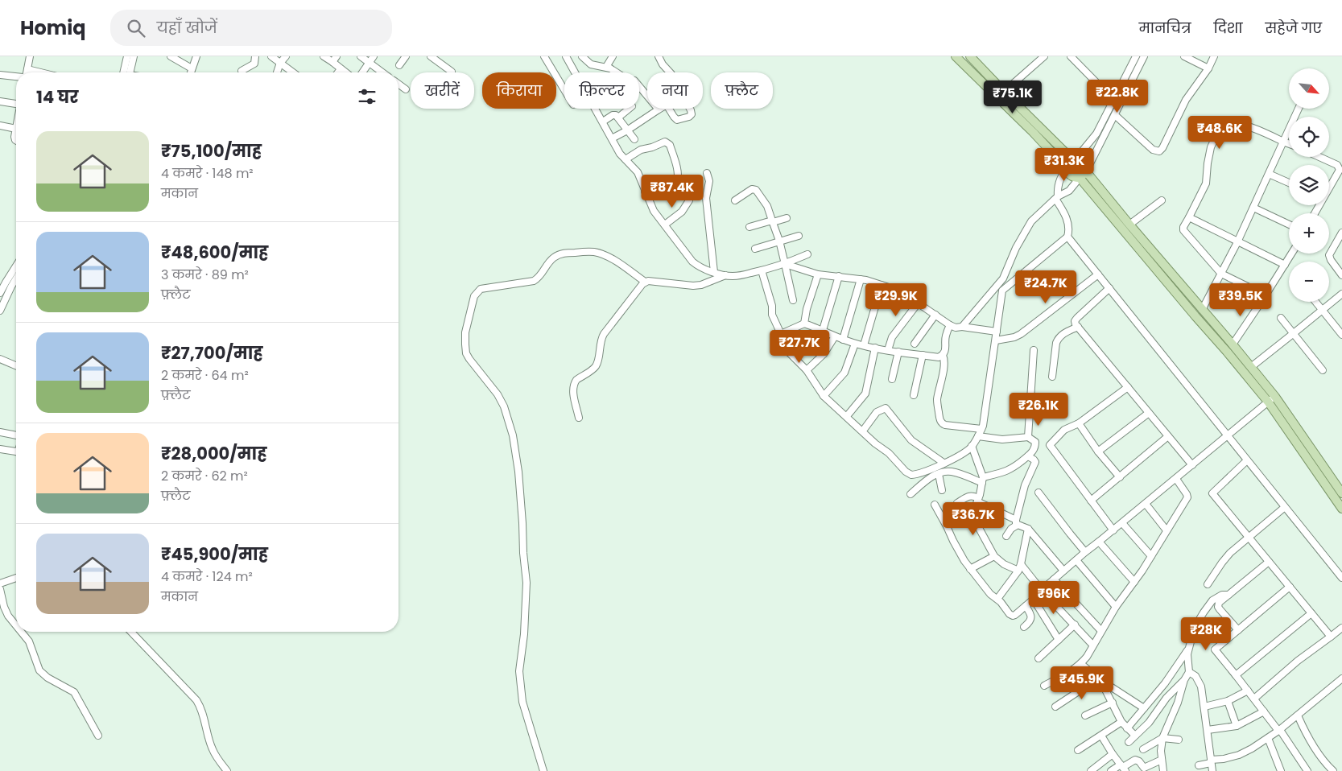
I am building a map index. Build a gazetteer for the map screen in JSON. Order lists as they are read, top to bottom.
{
  "north": "bottom right",
  "page": {
    "header": "Homiq",
    "search": "यहाँ खोजें",
    "nav": ["मानचित्र", "दिशा", "सहेजे गए"],
    "map_buttons": ["+", "−"],
    "chip": [
      "खरीदें",
      "किराया",
      "फ़िल्टर",
      "नया",
      "फ़्लैट"
    ],
    "heading": "14 घर",
    "price": [
      "₹22.8K",
      "₹75.1K",
      "₹48.6K",
      "₹31.3K",
      "₹87.4K",
      "₹24.7K",
      "₹29.9K",
      "₹39.5K",
      "₹27.7K",
      "₹26.1K",
      "₹36.7K",
      "₹96K",
      "₹28K",
      "₹45.9K"
    ],
    "list": [
      {
        "name": "₹75,100/माह",
        "note": "4 कमरे · 148 m² · मकान"
      },
      {
        "name": "₹48,600/माह",
        "note": "3 कमरे · 89 m² · फ़्लैट"
      },
      {
        "name": "₹27,700/माह",
        "note": "2 कमरे · 64 m² · फ़्लैट"
      },
      {
        "name": "₹28,000/माह",
        "note": "2 कमरे · 62 m² · फ़्लैट"
      },
      {
        "name": "₹45,900/माह",
        "note": "4 कमरे · 124 m² · मकान"
      }
    ]
  }
}
